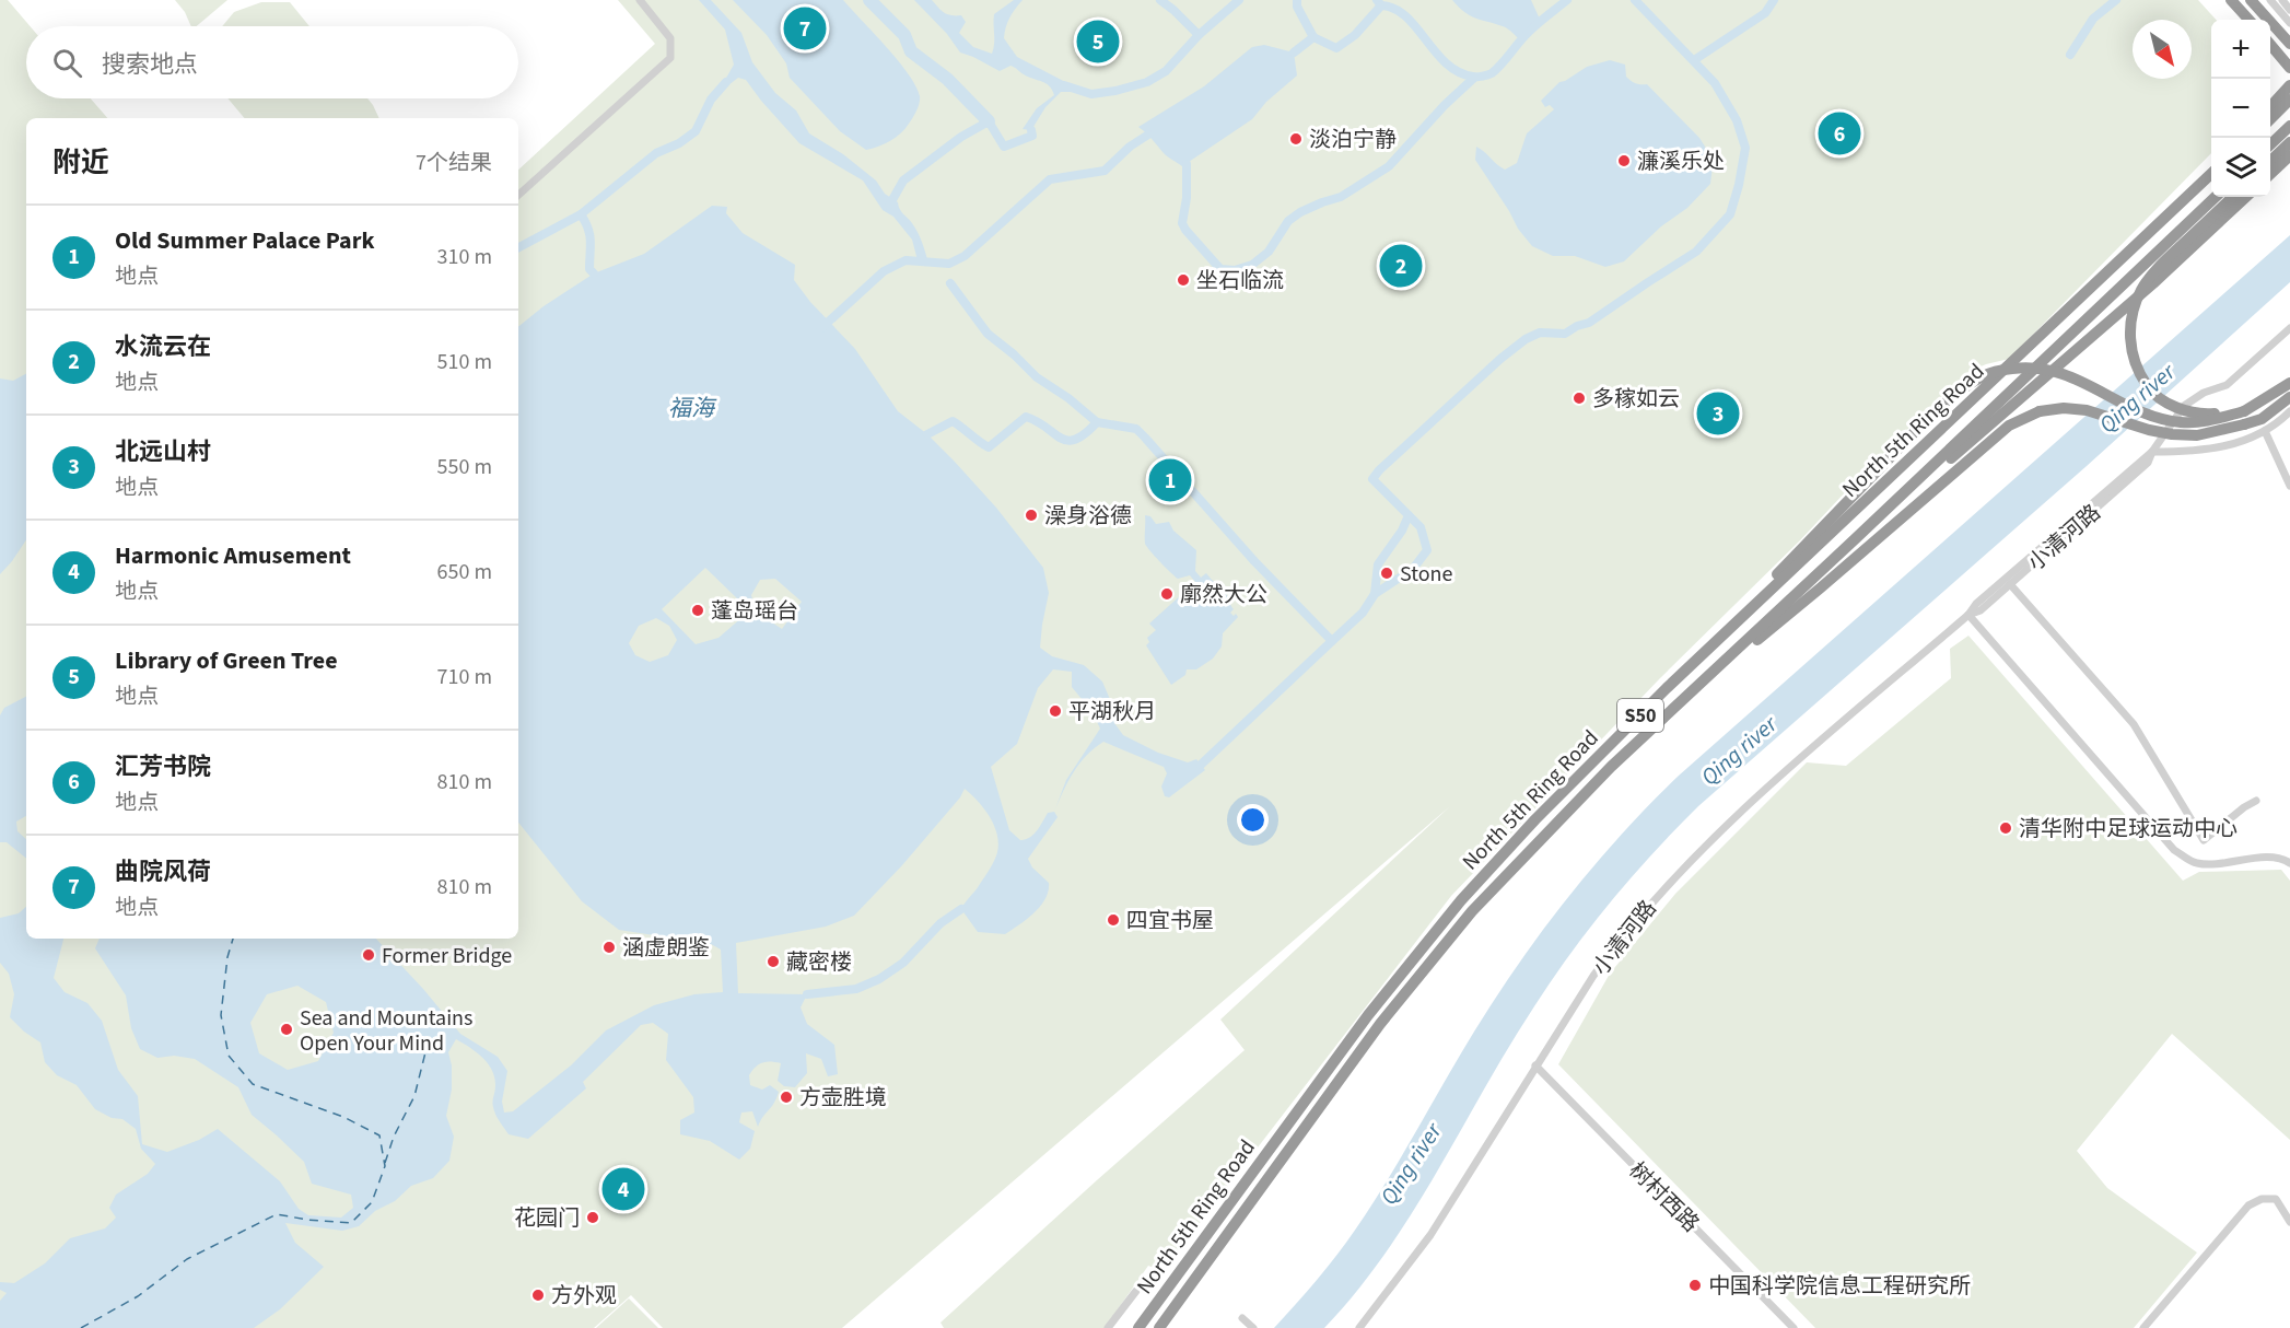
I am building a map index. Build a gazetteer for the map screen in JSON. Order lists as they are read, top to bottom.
{
  "streets": {
    "highway": ["North 5th Ring Road", "S50"],
    "street": ["小清河路", "树村西路"]
  },
  "crossings": [
    ["小清河路", "树村西路"]
  ],
  "water": ["Qing river", "福海"],
  "places": [
    "淡泊宁静",
    "濂溪乐处",
    "坐石临流",
    "多稼如云",
    "澡身浴德",
    "Stone",
    "廓然大公",
    "蓬岛瑶台",
    "平湖秋月",
    "清华附中足球运动中心",
    "四宜书屋",
    "涵虚朗鉴",
    "Former Bridge",
    "藏密楼",
    "Sea and Mountains Open Your Mind",
    "方壶胜境",
    "花园门",
    "中国科学院信息工程研究所",
    "方外观"
  ],
  "north": "bottom right",
  "page": {
    "pins": [
      "7",
      "5",
      "6",
      "2",
      "3",
      "1",
      "4"
    ],
    "map_buttons": ["+", "−"],
    "search": "搜索地点",
    "heading": ["附近", "7个结果"],
    "list": [
      {
        "mark": "1",
        "name": "Old Summer Palace Park",
        "note": "地点",
        "value": "310 m"
      },
      {
        "mark": "2",
        "name": "水流云在",
        "note": "地点",
        "value": "510 m"
      },
      {
        "mark": "3",
        "name": "北远山村",
        "note": "地点",
        "value": "550 m"
      },
      {
        "mark": "4",
        "name": "Harmonic Amusement",
        "note": "地点",
        "value": "650 m"
      },
      {
        "mark": "5",
        "name": "Library of Green Tree",
        "note": "地点",
        "value": "710 m"
      },
      {
        "mark": "6",
        "name": "汇芳书院",
        "note": "地点",
        "value": "810 m"
      },
      {
        "mark": "7",
        "name": "曲院风荷",
        "note": "地点",
        "value": "810 m"
      }
    ]
  }
}
